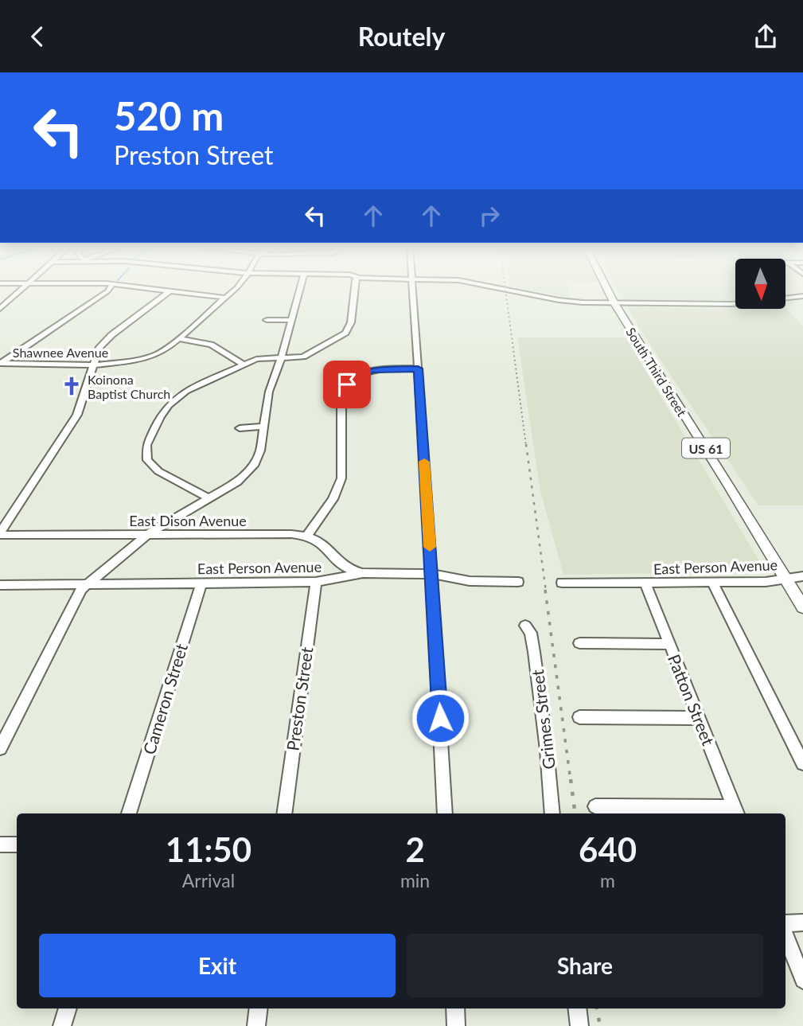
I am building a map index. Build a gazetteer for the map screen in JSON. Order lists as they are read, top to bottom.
{
  "streets": {
    "main road": ["South Third Street", "US 61"],
    "street": [
      "Shawnee Avenue",
      "East Dison Avenue",
      "East Person Avenue",
      "Cameron Street",
      "Preston Street",
      "Patton Street",
      "Grimes Street"
    ]
  },
  "crossings": [
    ["South Third Street", "East Person Avenue"],
    ["East Dison Avenue", "East Person Avenue"],
    ["East Person Avenue", "Cameron Street"],
    ["East Person Avenue", "Preston Street"],
    ["East Person Avenue", "Patton Street"]
  ],
  "places": {
    "church": ["Koinona Baptist Church"]
  },
  "north": "bottom",
  "page": {
    "header": "Routely",
    "turn": ["520 m", "Preston Street"],
    "eta": [
      "11:50",
      "Arrival",
      "2",
      "min",
      "640",
      "m"
    ],
    "buttons": ["Exit", "Share"]
  }
}
